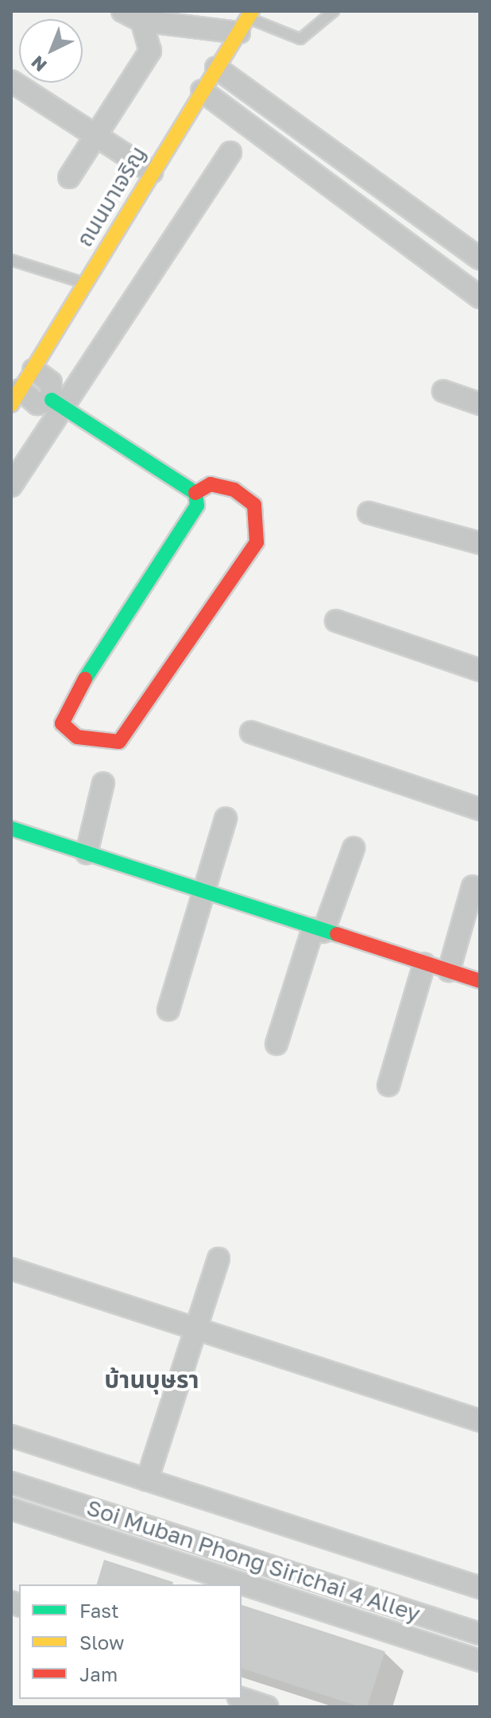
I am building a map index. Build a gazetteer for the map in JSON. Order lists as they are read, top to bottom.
{
  "streets": {
    "street": ["ถนนมาเจริญ", "Soi Muban Phong Sirichai 4 Alley"]
  },
  "districts": ["บ้านบุษรา"],
  "legend": ["Fast", "Slow", "Jam"],
  "north": "bottom left"
}
